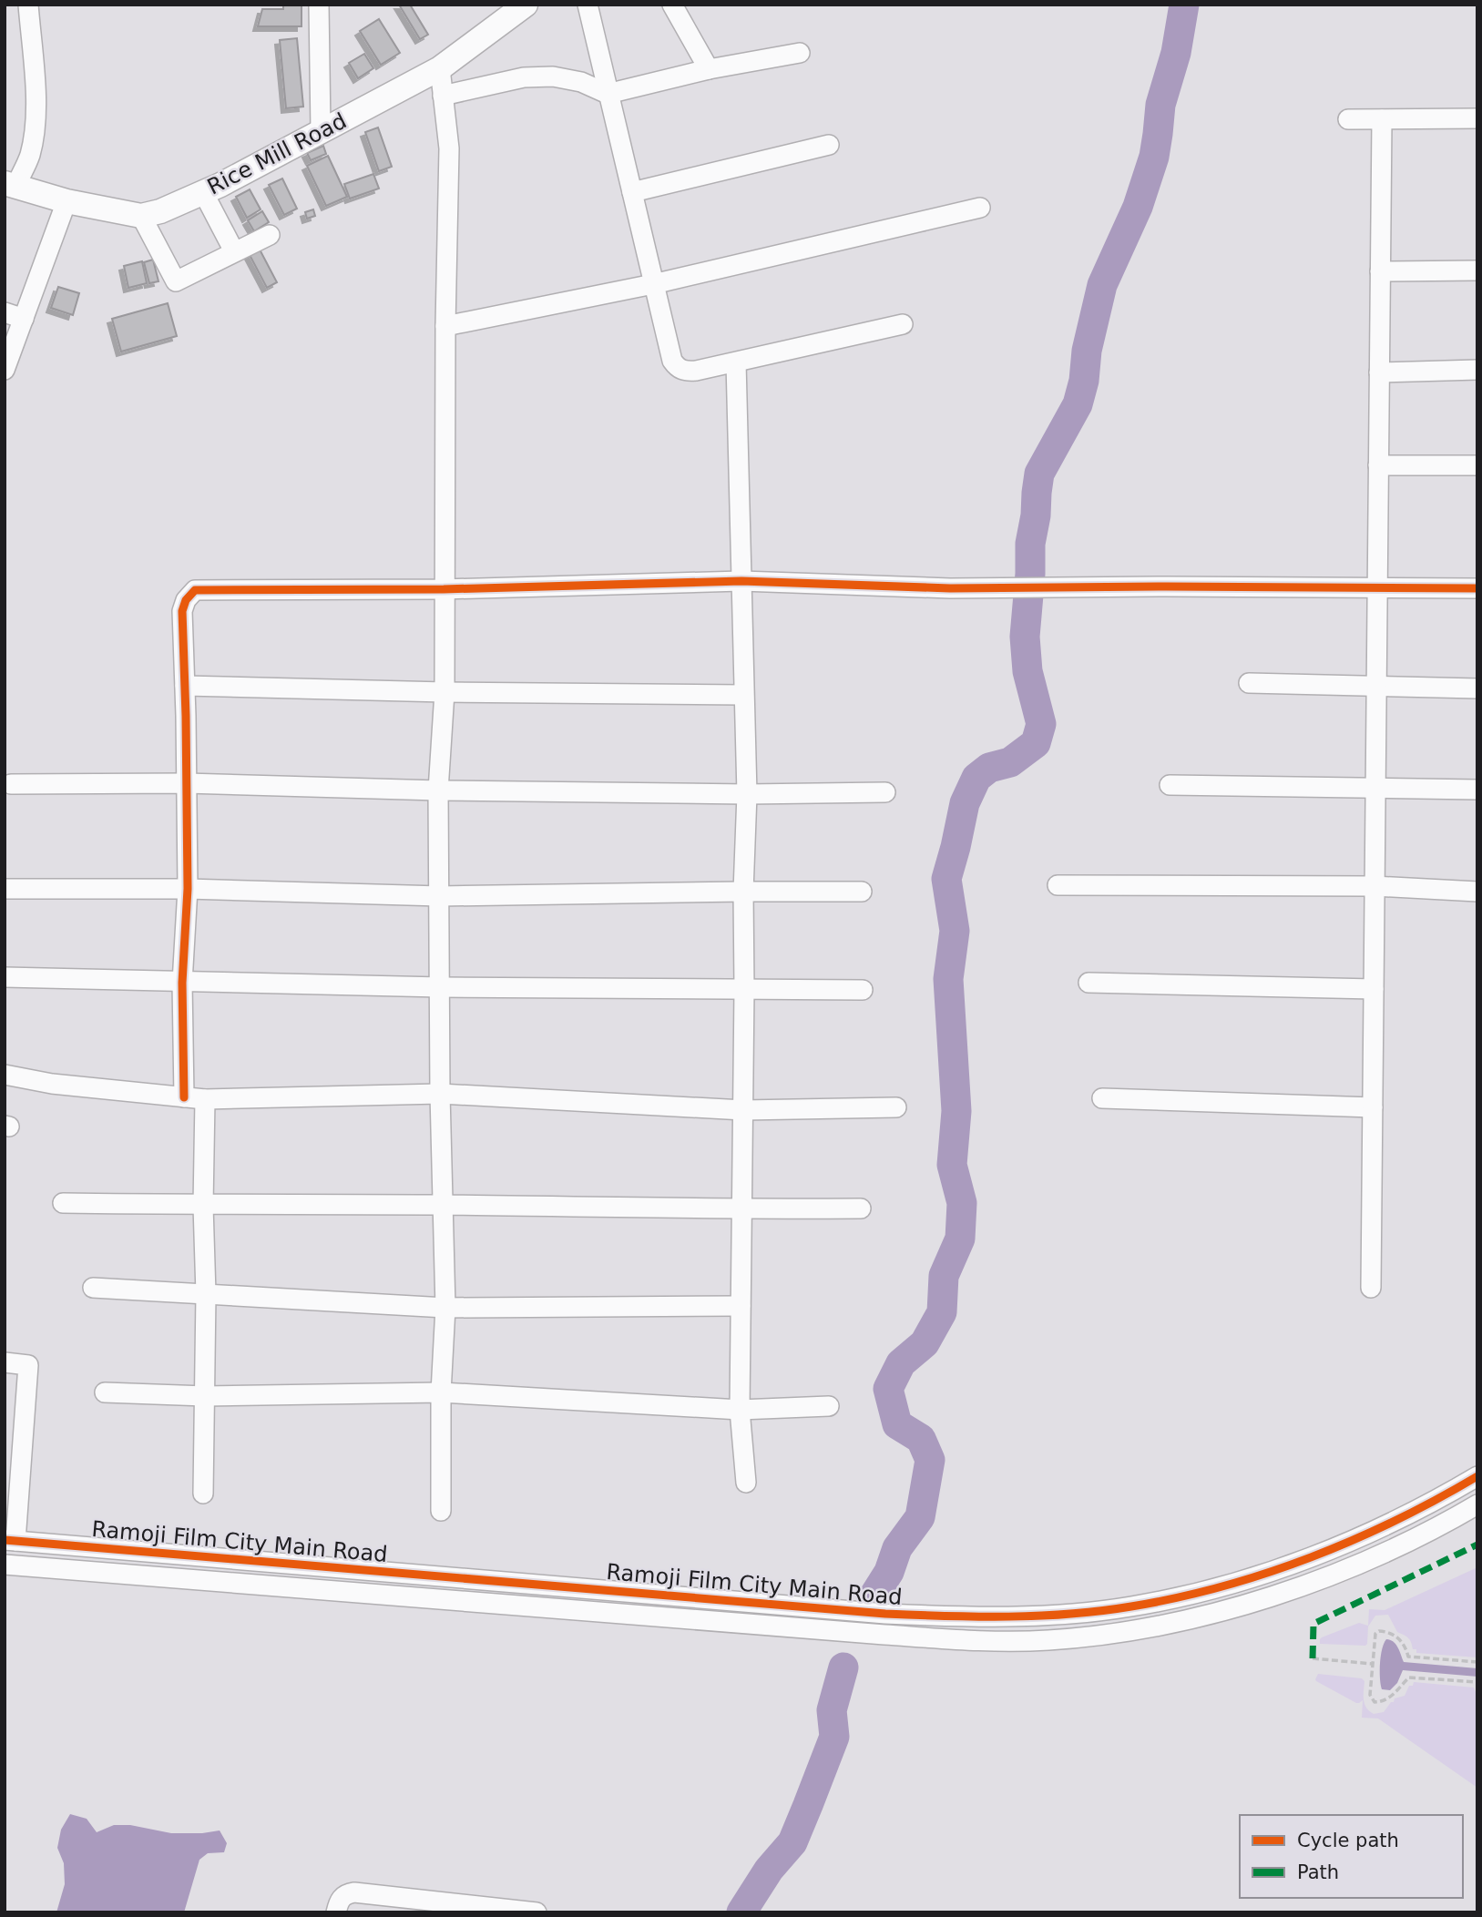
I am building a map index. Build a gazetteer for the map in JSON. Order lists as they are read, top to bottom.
{
  "streets": {
    "main road": ["Rice Mill Road"],
    "street": ["Ramoji Film City Main Road"]
  },
  "legend": ["Cycle path", "Path"]
}
